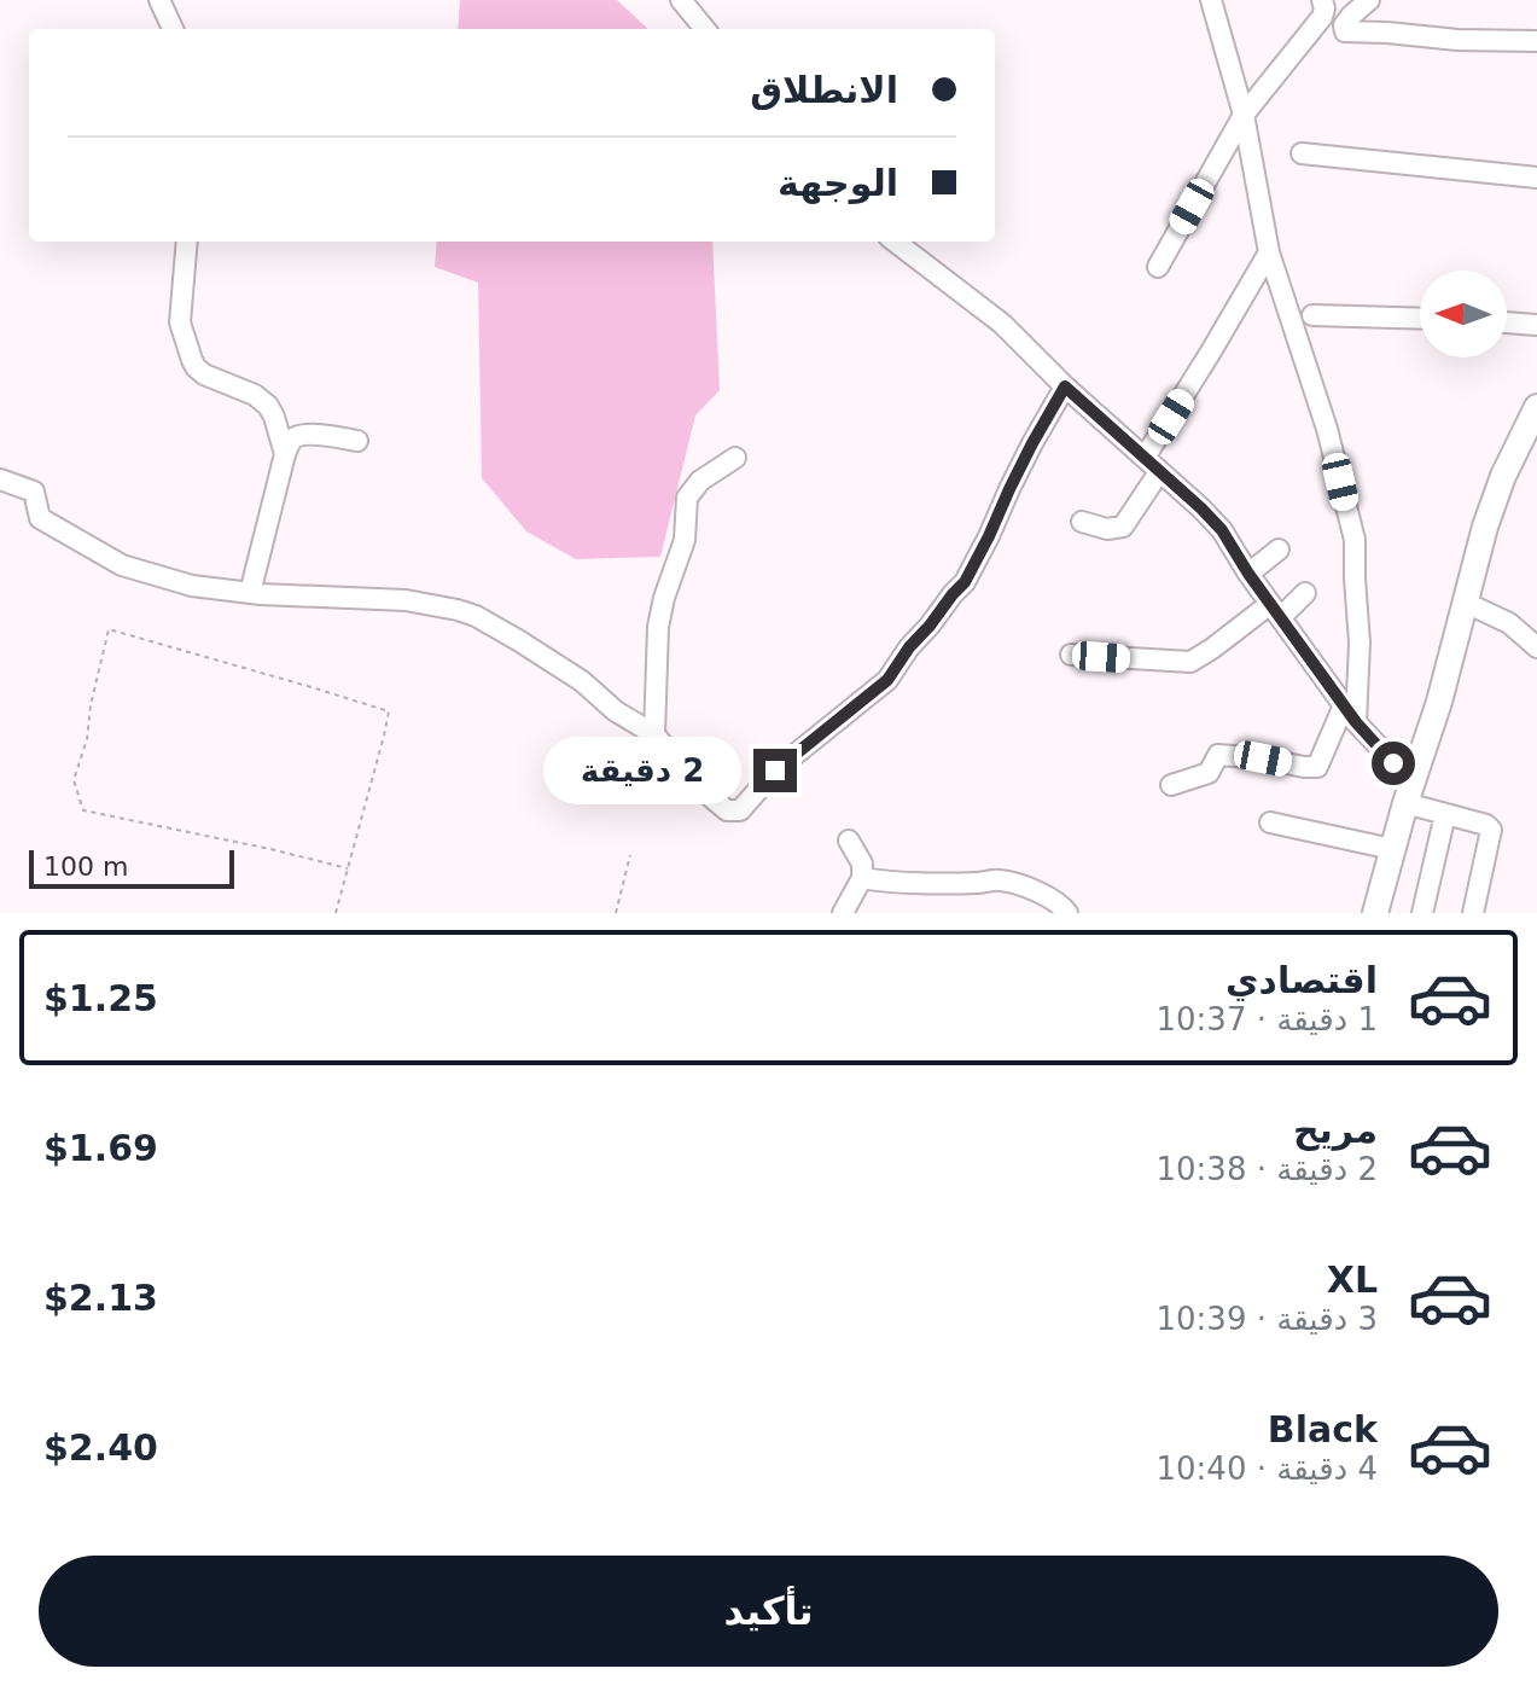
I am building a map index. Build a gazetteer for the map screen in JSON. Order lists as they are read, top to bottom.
{
  "scale_bar": "100 m",
  "north": "left",
  "page": {
    "banner": ["الانطلاق", "الوجهة"],
    "bubble": "2 دقيقة",
    "scale": "100 m",
    "list": [
      {
        "name": "اقتصادي",
        "note": "1 دقيقة · 10:37",
        "value": "$1.25"
      },
      {
        "name": "مريح",
        "note": "2 دقيقة · 10:38",
        "value": "$1.69"
      },
      {
        "name": "XL",
        "note": "3 دقيقة · 10:39",
        "value": "$2.13"
      },
      {
        "name": "Black",
        "note": "4 دقيقة · 10:40",
        "value": "$2.40"
      }
    ],
    "buttons": "تأكيد"
  }
}
